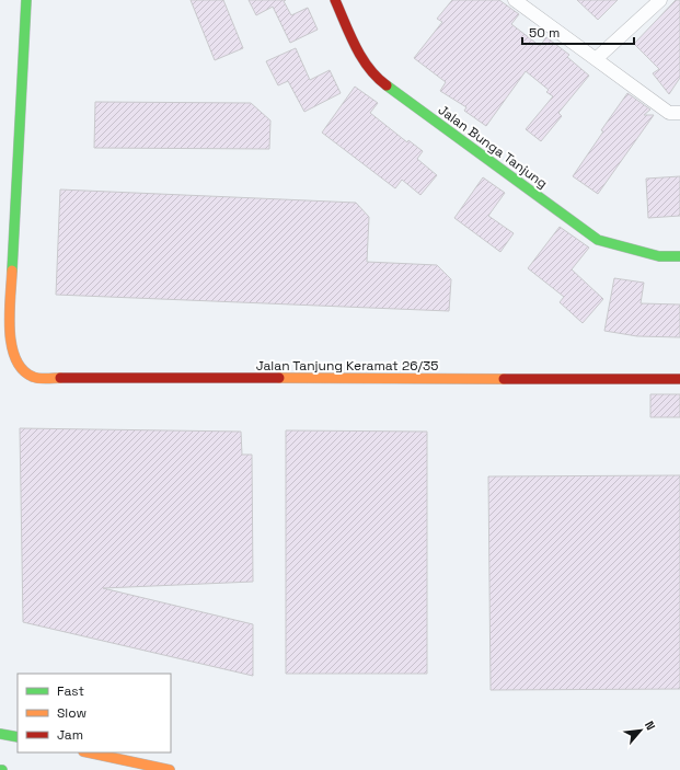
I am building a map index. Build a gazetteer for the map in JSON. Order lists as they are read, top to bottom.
{
  "streets": {
    "main road": ["Jalan Bunga Tanjung", "Jalan Tanjung Keramat 26/35"]
  },
  "legend": ["Fast", "Slow", "Jam"],
  "scale_bar": "50 m",
  "north": "top right"
}
